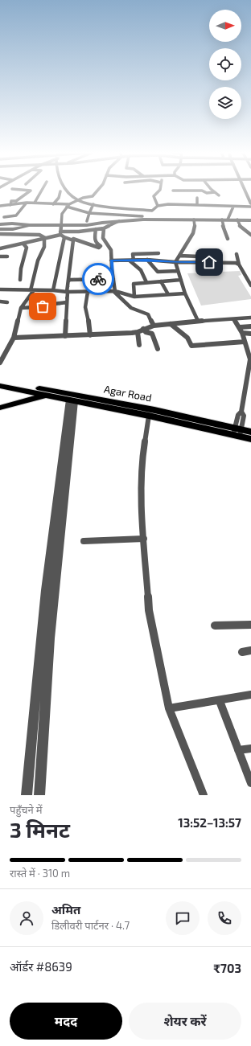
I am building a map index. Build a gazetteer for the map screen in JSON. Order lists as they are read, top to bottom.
{
  "streets": {
    "main road": ["Agar Road"]
  },
  "north": "right",
  "page": {
    "heading": ["3 मिनट", "पहुँचने में", "13:52–13:57"],
    "panel": [
      "अमित",
      "डिलीवरी पार्टनर · 4.7",
      "ऑर्डर #8639",
      "₹703"
    ],
    "bar": "रास्ते में · 310 m",
    "buttons": ["मदद", "शेयर करें"]
  }
}
